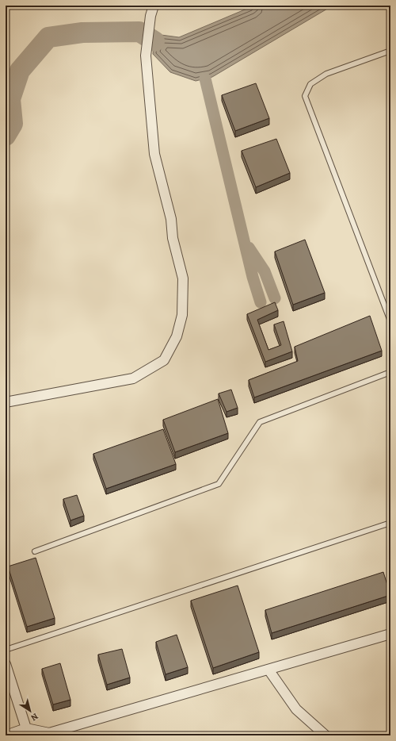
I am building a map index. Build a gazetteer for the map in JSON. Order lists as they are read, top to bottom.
{
  "north": "bottom right"
}
